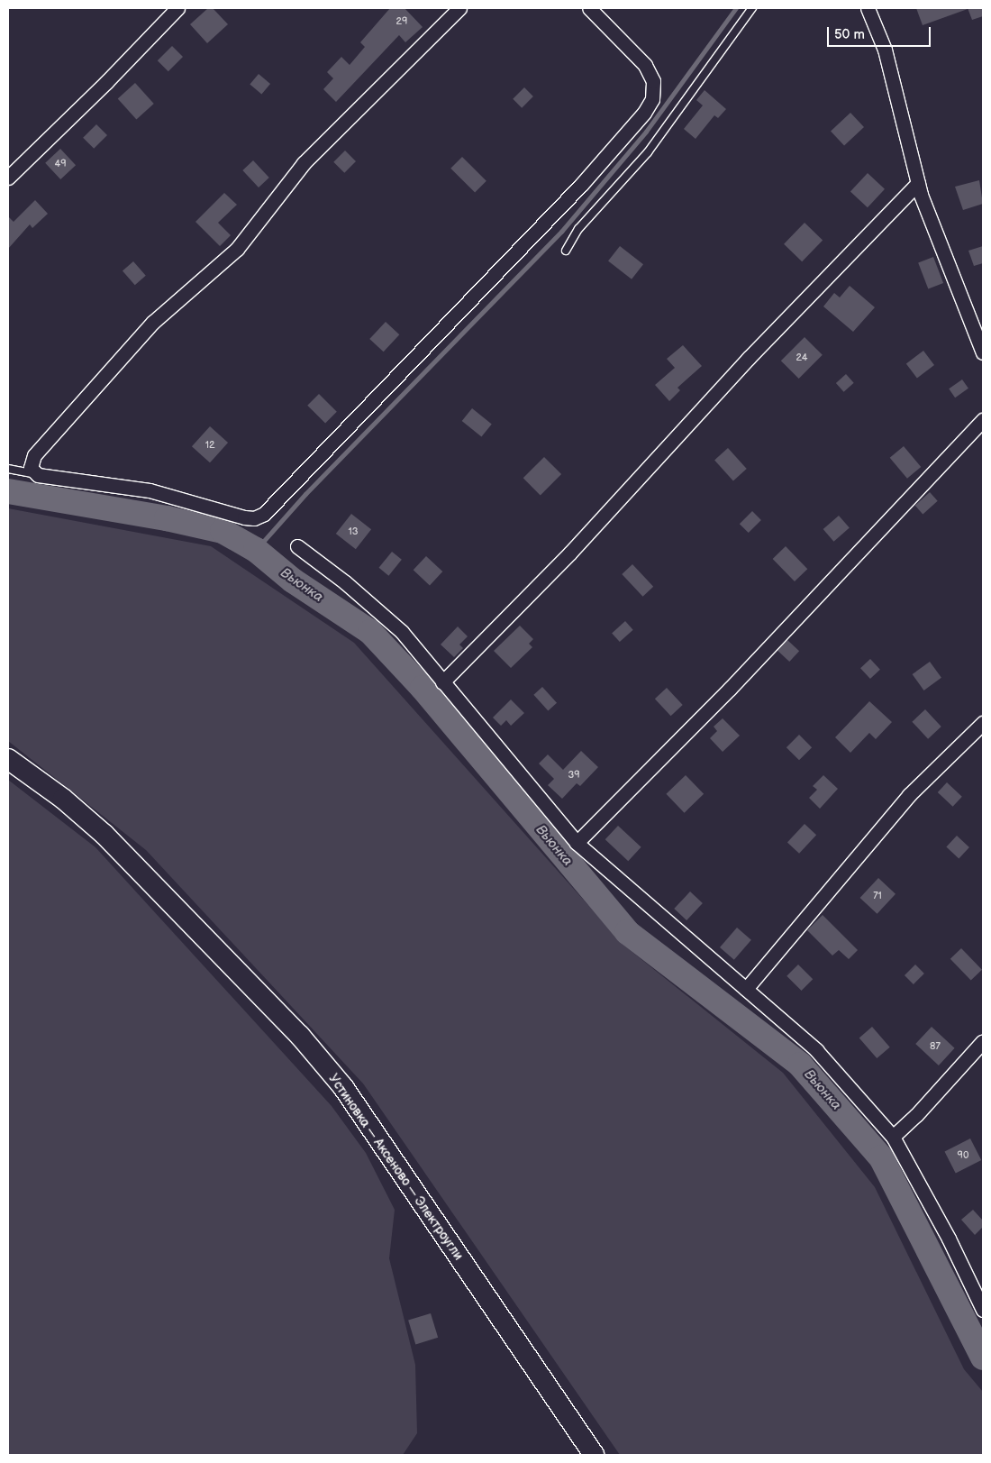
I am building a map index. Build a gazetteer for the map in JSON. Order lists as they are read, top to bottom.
{
  "streets": {
    "main road": ["Устиновка — Аксеново — Электроугли"]
  },
  "water": ["Вьюнка"],
  "house_numbers": [
    "29",
    "49",
    "24",
    "12",
    "13",
    "39",
    "71",
    "87",
    "90"
  ],
  "scale_bar": "50 m"
}
